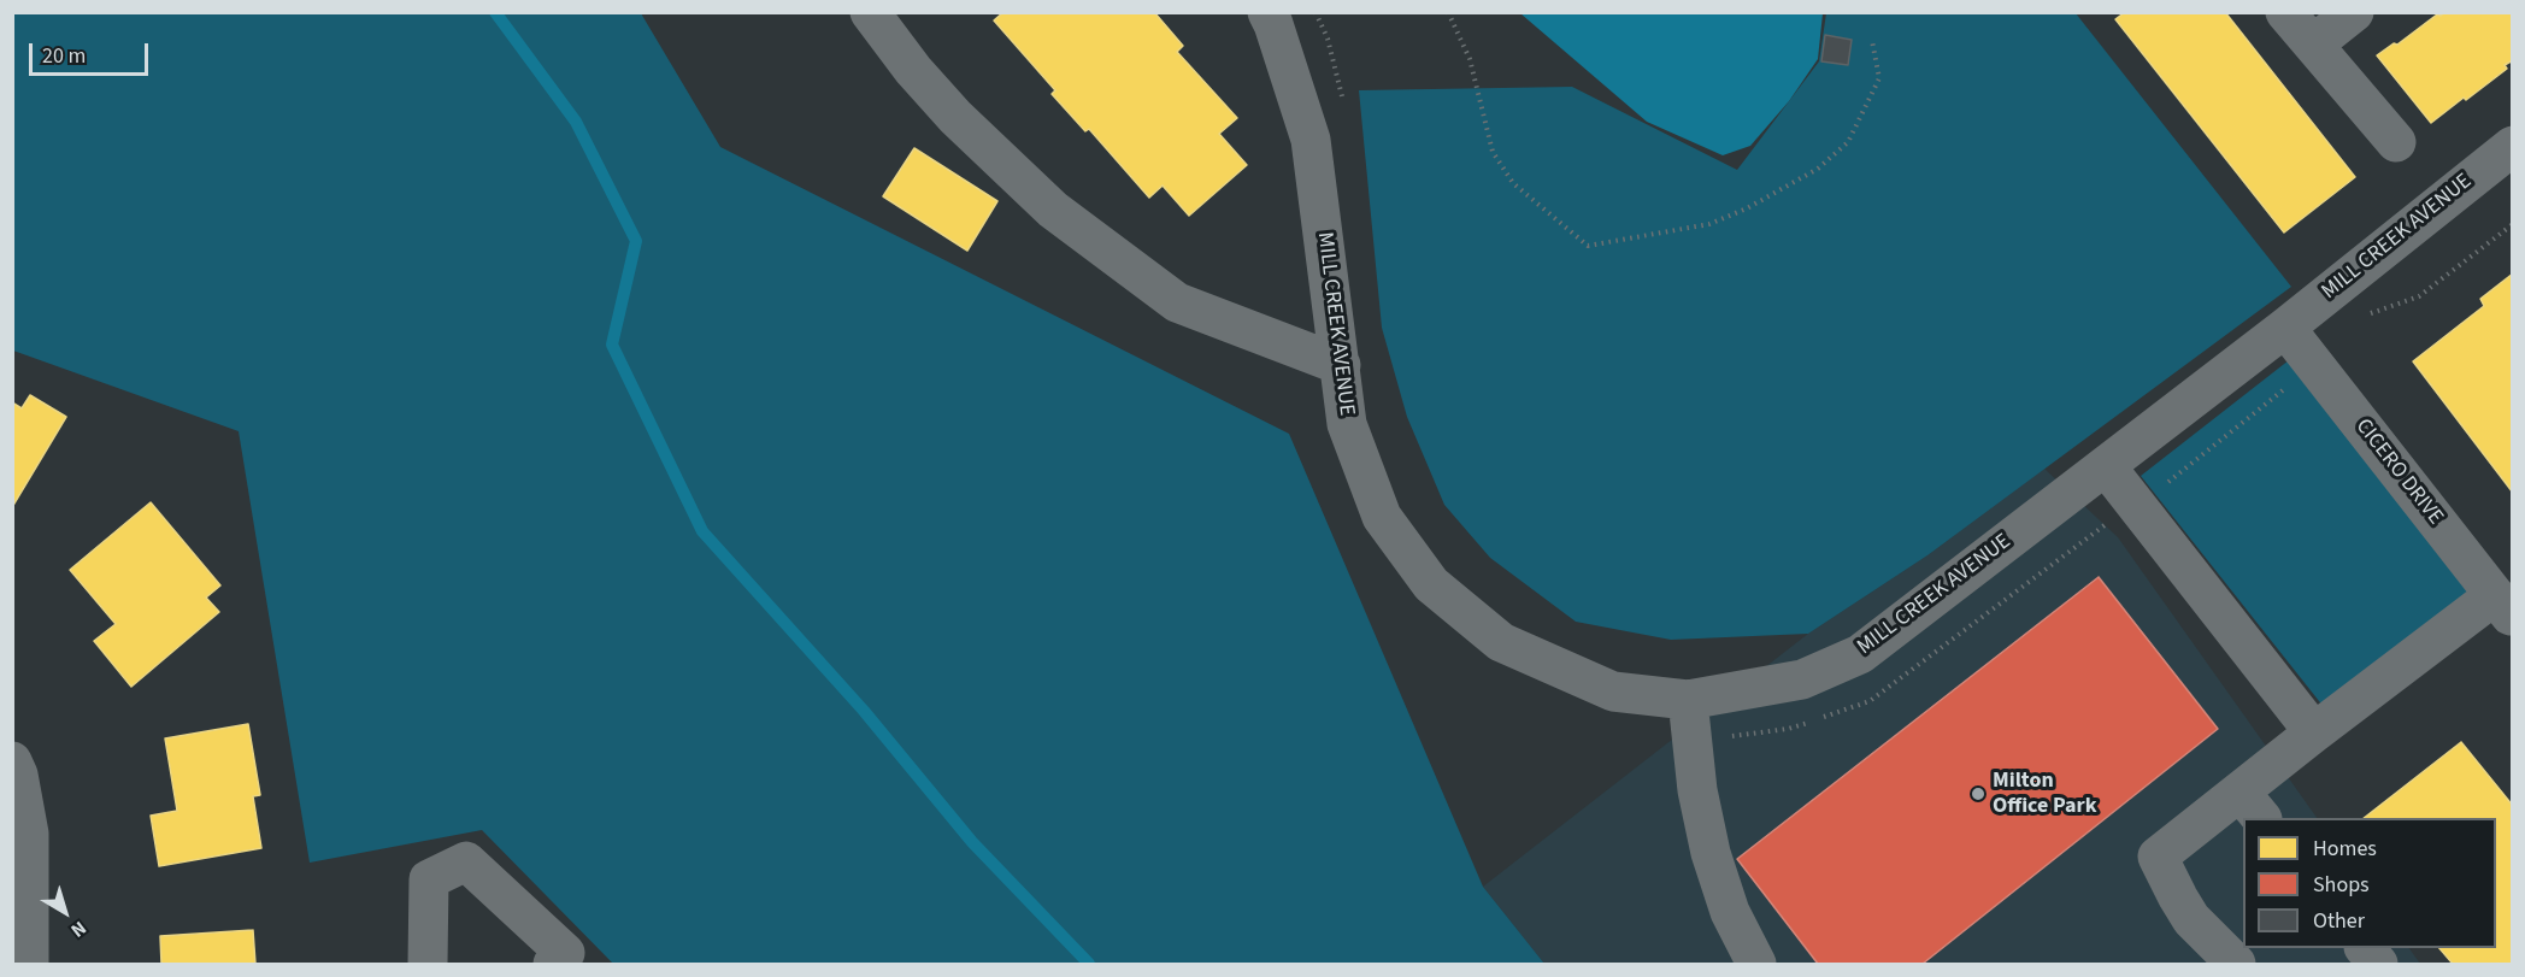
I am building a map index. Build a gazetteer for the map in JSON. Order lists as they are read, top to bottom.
{
  "streets": {
    "street": ["MILL CREEK AVENUE", "CICERO DRIVE"]
  },
  "crossings": [
    ["MILL CREEK AVENUE", "CICERO DRIVE"]
  ],
  "places": ["Milton Office Park"],
  "legend": ["Homes", "Shops", "Other"],
  "scale_bar": "20 m",
  "north": "bottom right"
}
